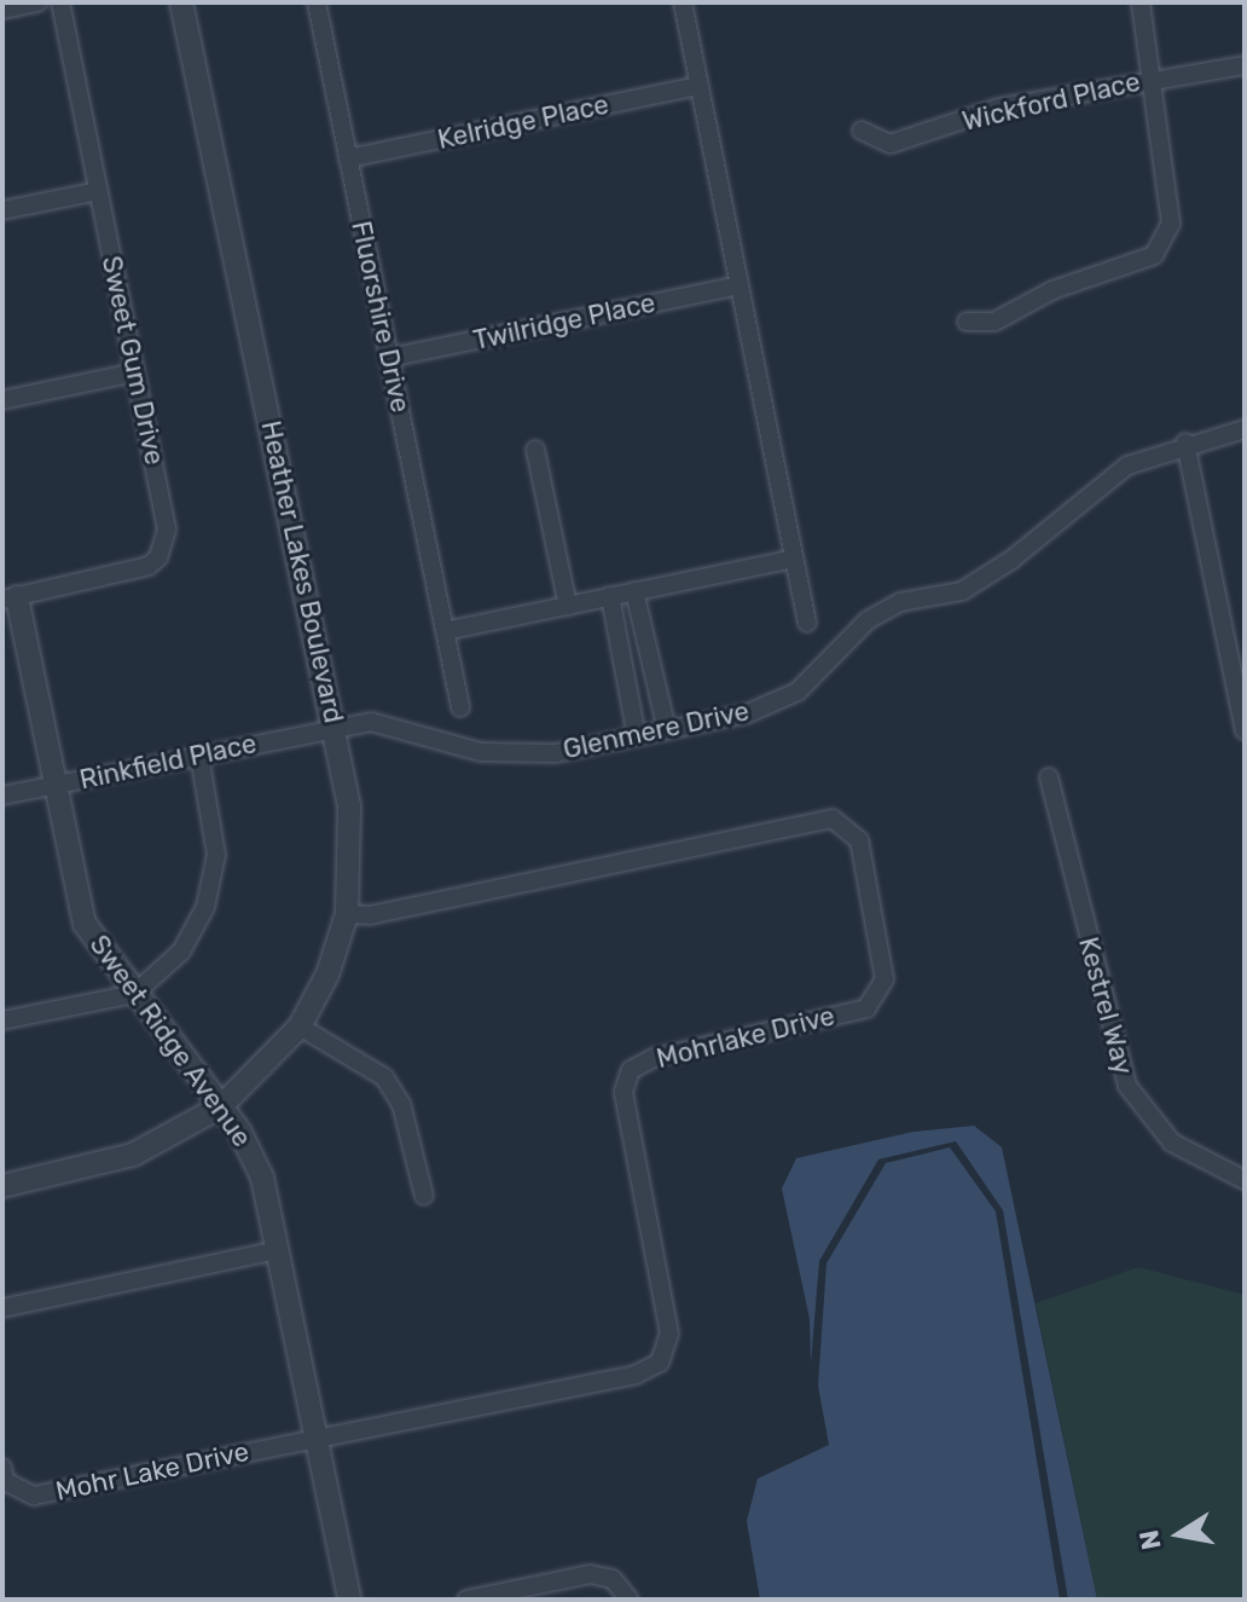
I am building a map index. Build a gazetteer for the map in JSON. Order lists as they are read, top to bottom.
{
  "streets": {
    "street": [
      "Wickford Place",
      "Kelridge Place",
      "Fluorshire Drive",
      "Twilridge Place",
      "Sweet Gum Drive",
      "Heather Lakes Boulevard",
      "Glenmere Drive",
      "Rinkfield Place",
      "Kestrel Way",
      "Mohrlake Drive",
      "Sweet Ridge Avenue",
      "Mohr Lake Drive"
    ]
  },
  "crossings": [
    ["Kelridge Place", "Fluorshire Drive"],
    ["Fluorshire Drive", "Twilridge Place"],
    ["Sweet Gum Drive", "Sweet Ridge Avenue"],
    ["Heather Lakes Boulevard", "Glenmere Drive"],
    ["Heather Lakes Boulevard", "Rinkfield Place"],
    ["Heather Lakes Boulevard", "Mohrlake Drive"],
    ["Heather Lakes Boulevard", "Sweet Ridge Avenue"],
    ["Glenmere Drive", "Rinkfield Place"],
    ["Rinkfield Place", "Sweet Ridge Avenue"],
    ["Mohrlake Drive", "Sweet Ridge Avenue"],
    ["Mohrlake Drive", "Mohr Lake Drive"],
    ["Sweet Ridge Avenue", "Mohr Lake Drive"]
  ],
  "north": "left"
}
